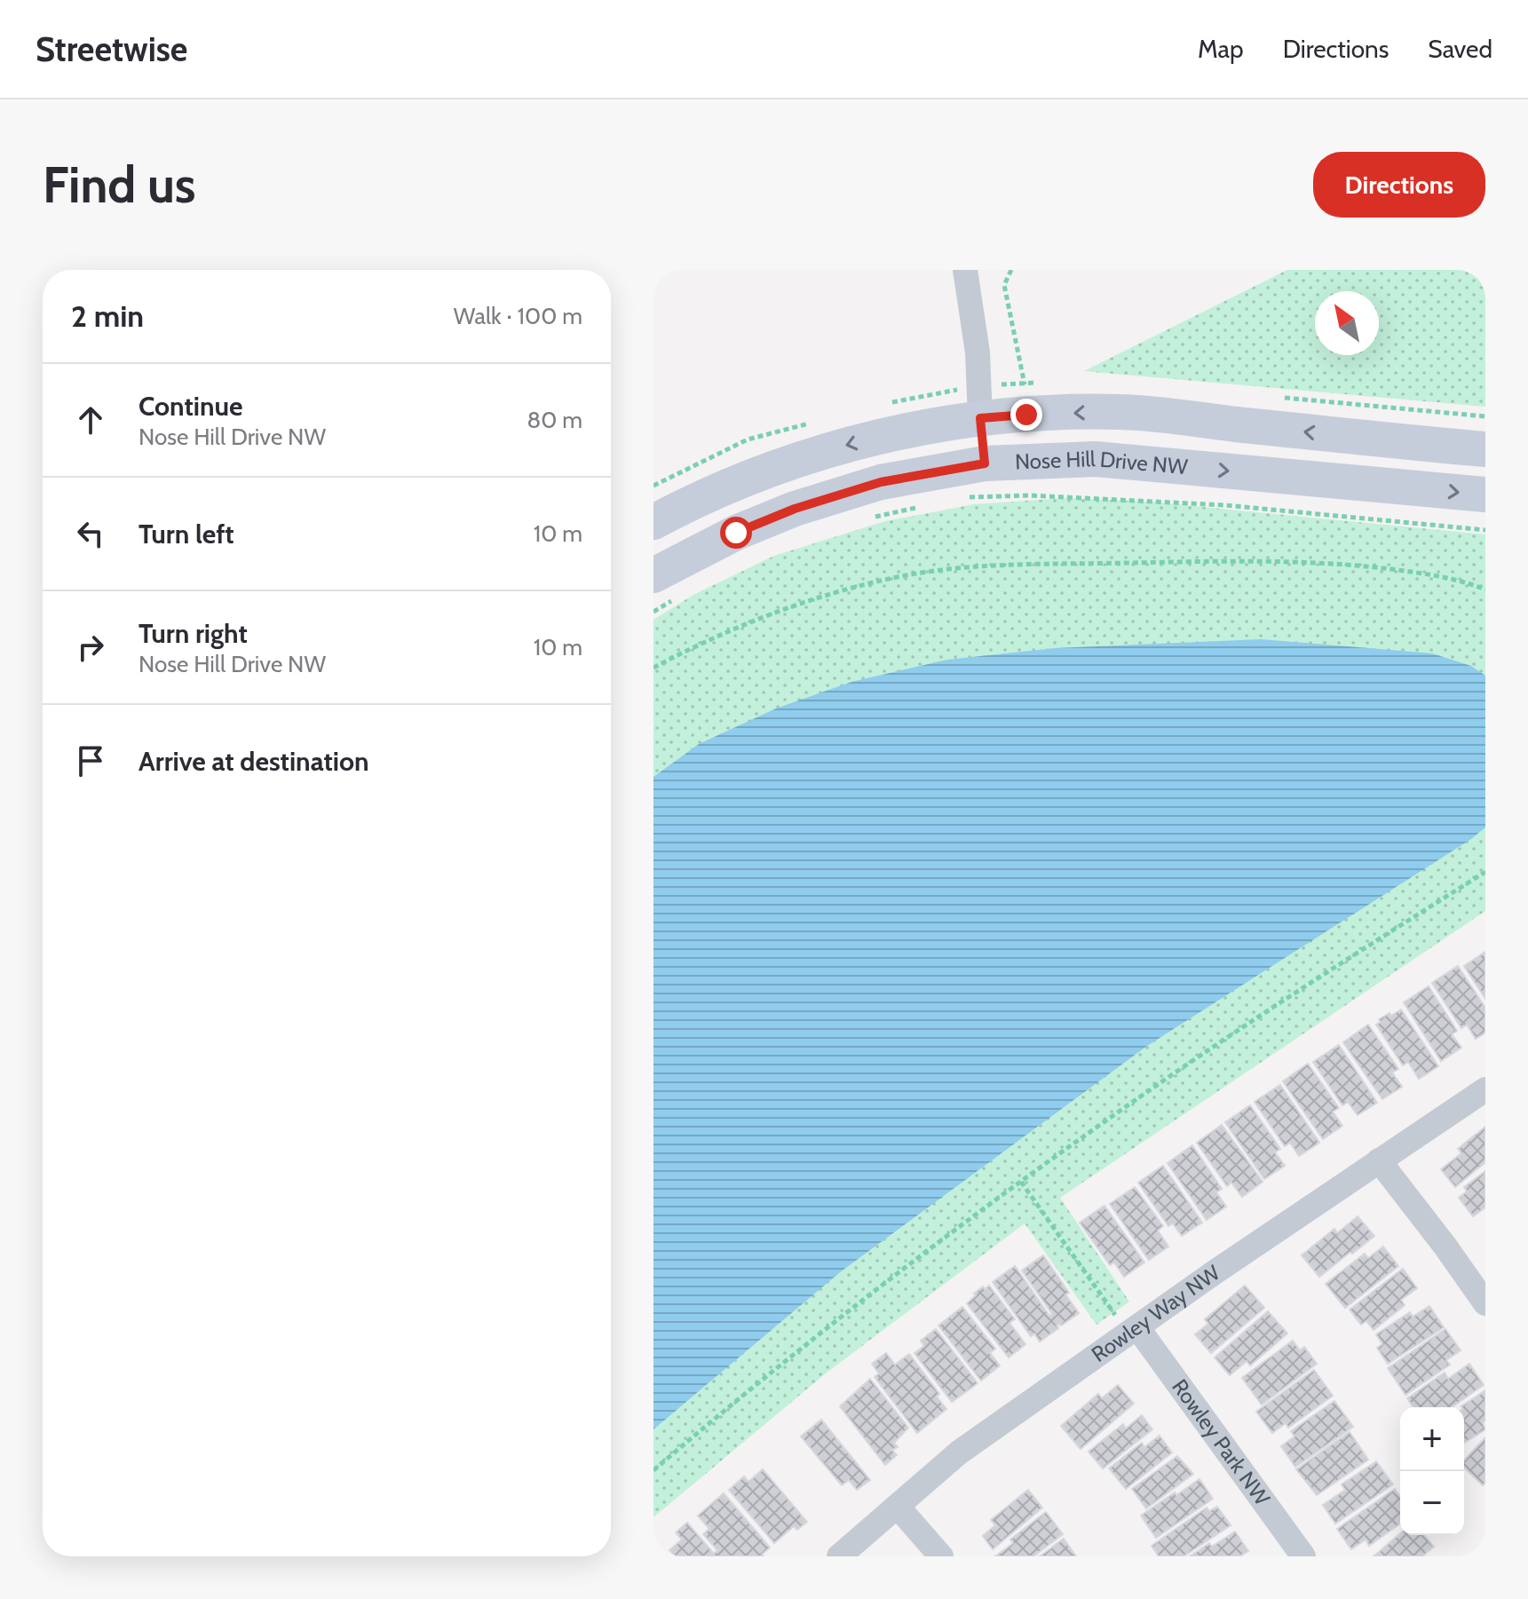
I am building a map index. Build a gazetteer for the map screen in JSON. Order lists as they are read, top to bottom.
{
  "streets": {
    "street": ["Nose Hill Drive NW", "Rowley Way NW", "Rowley Park NW"]
  },
  "crossings": [
    ["Rowley Way NW", "Rowley Park NW"]
  ],
  "north": "top left",
  "page": {
    "header": "Streetwise",
    "nav": ["Map", "Directions", "Saved"],
    "buttons": "Directions",
    "title": "Find us",
    "heading": ["2 min", "Walk · 100 m"],
    "list": [
      ["Continue", "Nose Hill Drive NW", "80 m"],
      ["Turn left", "10 m"],
      ["Turn right", "Nose Hill Drive NW", "10 m"],
      "Arrive at destination"
    ],
    "map_buttons": ["+", "−"]
  }
}
